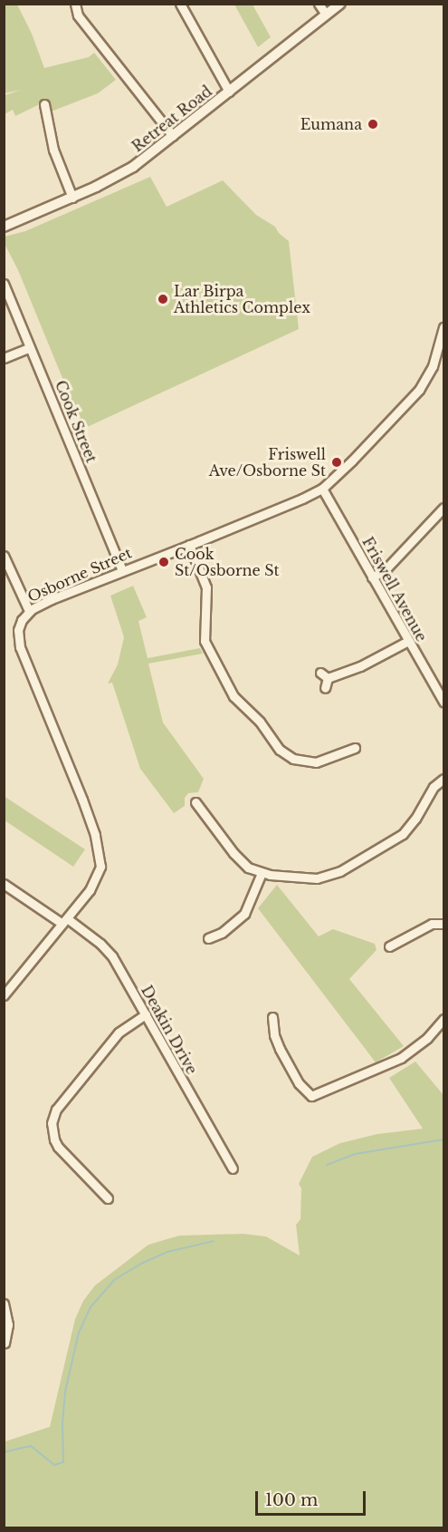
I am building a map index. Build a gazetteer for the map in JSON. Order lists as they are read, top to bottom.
{
  "streets": {
    "street": [
      "Retreat Road",
      "Cook Street",
      "Osborne Street",
      "Friswell Avenue",
      "Deakin Drive"
    ]
  },
  "crossings": [
    ["Cook Street", "Osborne Street"],
    ["Osborne Street", "Friswell Avenue"],
    ["Osborne Street", "Deakin Drive"]
  ],
  "places": [
    "Eumana",
    "Lar Birpa Athletics Complex",
    "Friswell Ave/Osborne St",
    "Cook St/Osborne St"
  ],
  "scale_bar": "100 m"
}
